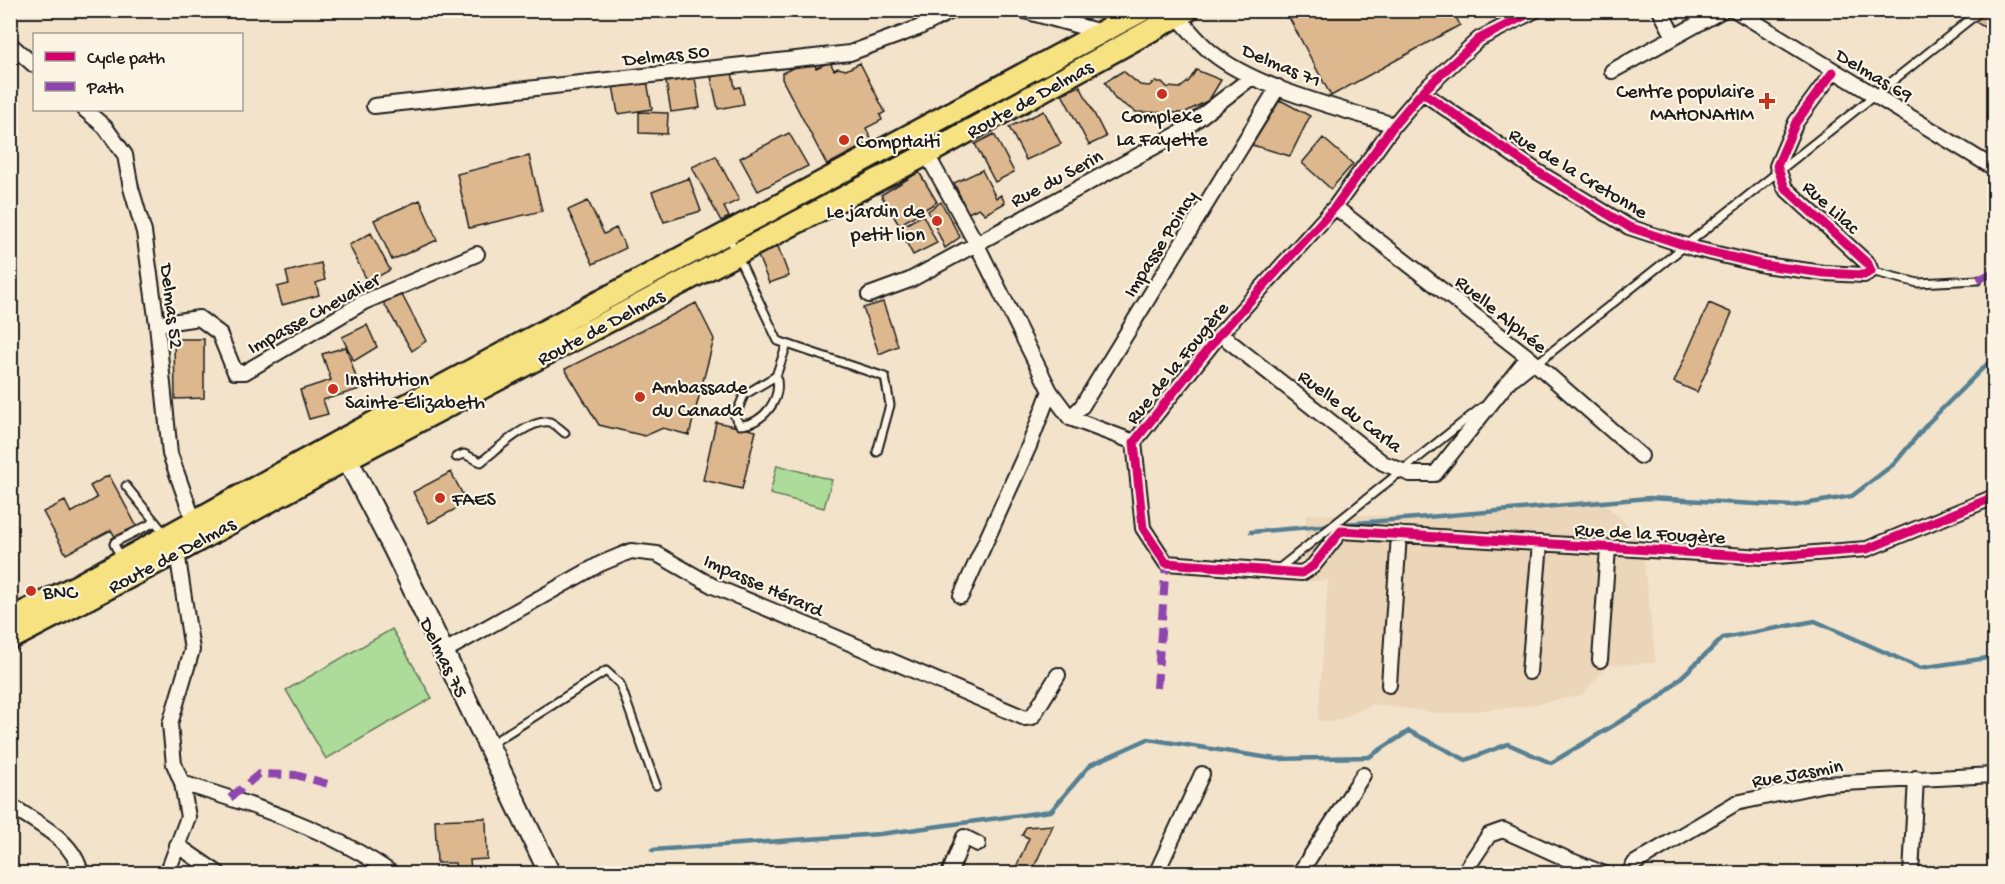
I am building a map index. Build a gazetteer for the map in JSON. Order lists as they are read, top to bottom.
{
  "streets": {
    "main road": ["Route de Delmas"],
    "street": [
      "Delmas 50",
      "Delmas 71",
      "Delmas 69",
      "Rue de la Cretonne",
      "Rue du Serin",
      "Rue Lilac",
      "Impasse Poincy",
      "Delmas 52",
      "Impasse Chevalier",
      "Ruelle Alphée",
      "Rue de la Fougère",
      "Ruelle du Carla",
      "Impasse Hérard",
      "Delmas 75",
      "Rue Jasmin"
    ]
  },
  "crossings": [
    ["Delmas 71", "Route de Delmas"],
    ["Delmas 71", "Rue du Serin"],
    ["Delmas 71", "Impasse Poincy"],
    ["Delmas 71", "Rue de la Fougère"],
    ["Delmas 69", "Rue Lilac"],
    ["Route de Delmas", "Delmas 52"],
    ["Route de Delmas", "Delmas 75"],
    ["Rue de la Cretonne", "Rue Lilac"],
    ["Rue de la Cretonne", "Rue de la Fougère"],
    ["Delmas 52", "Impasse Chevalier"],
    ["Ruelle Alphée", "Rue de la Fougère"],
    ["Ruelle Alphée", "Ruelle du Carla"],
    ["Rue de la Fougère", "Ruelle du Carla"],
    ["Impasse Hérard", "Delmas 75"]
  ],
  "places": {
    "other": [
      "Complexe La Fayette",
      "CompHaiti",
      "Le jardin de petit lion",
      "Institution Sainte-Élizabeth",
      "Ambassade du Canada",
      "FAES",
      "BNC"
    ],
    "health": ["Centre populaire MAHONAHIM"]
  },
  "legend": ["Cycle path", "Path"]
}
